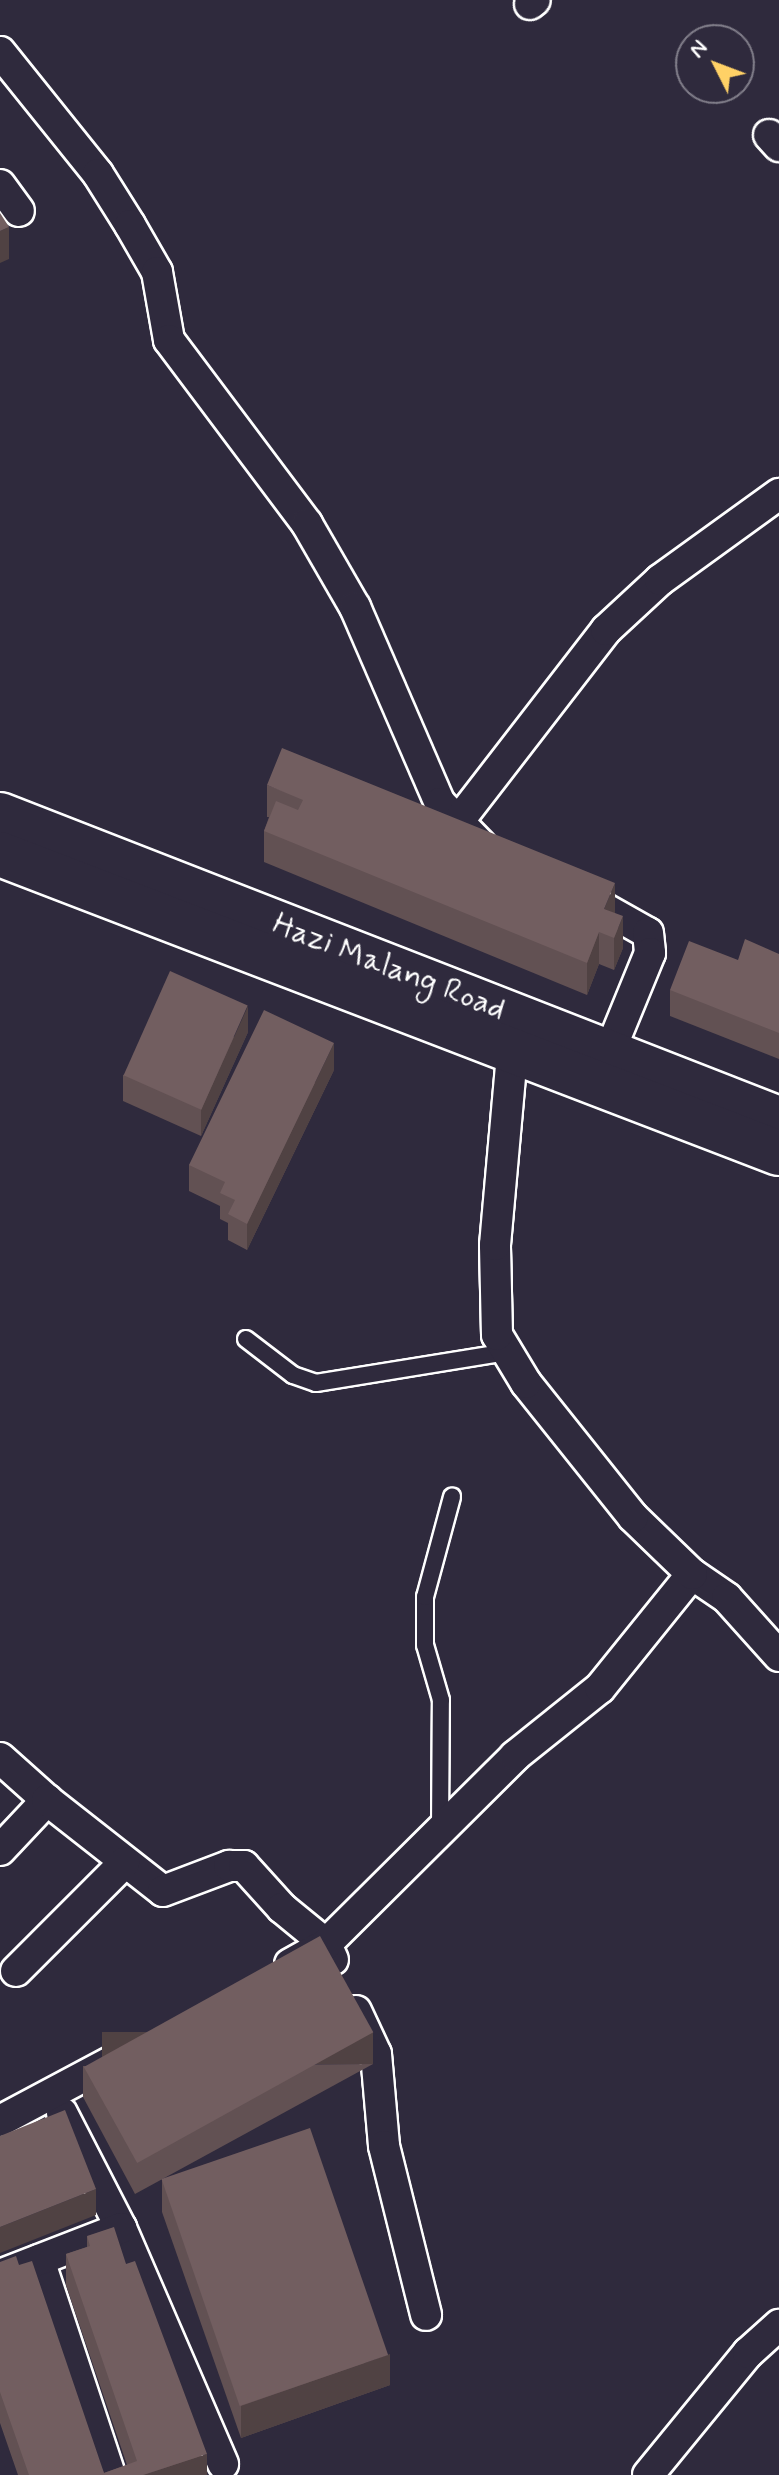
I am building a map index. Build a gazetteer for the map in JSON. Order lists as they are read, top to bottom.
{
  "streets": {
    "main road": ["Hazi Malang Road"]
  },
  "north": "top left"
}
